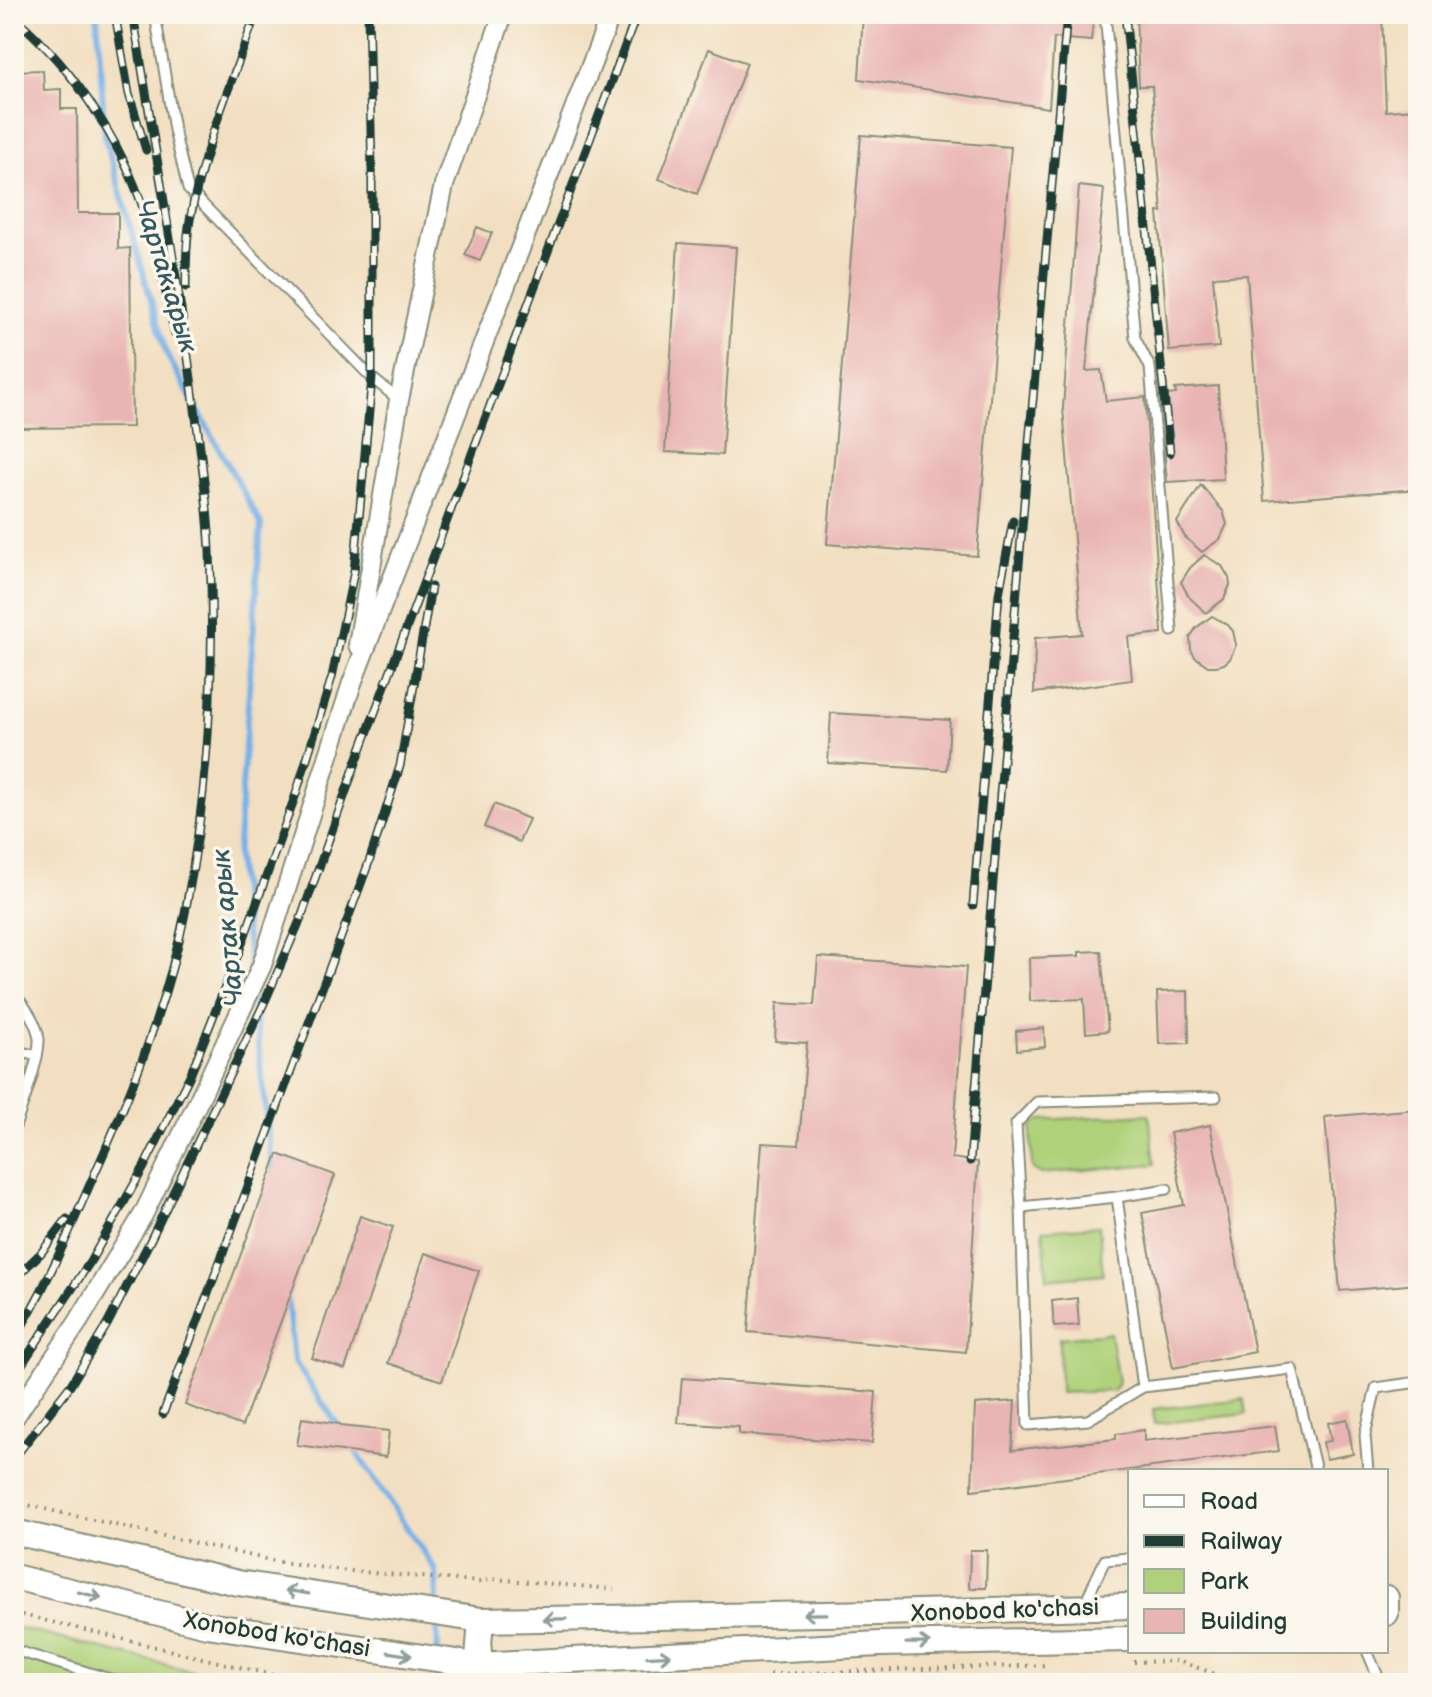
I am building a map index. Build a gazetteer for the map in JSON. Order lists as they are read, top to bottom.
{
  "streets": {
    "street": ["Xonobod ko'chasi"]
  },
  "water": ["Чартак арык"],
  "legend": [
    "Road",
    "Railway",
    "Park",
    "Building"
  ]
}
